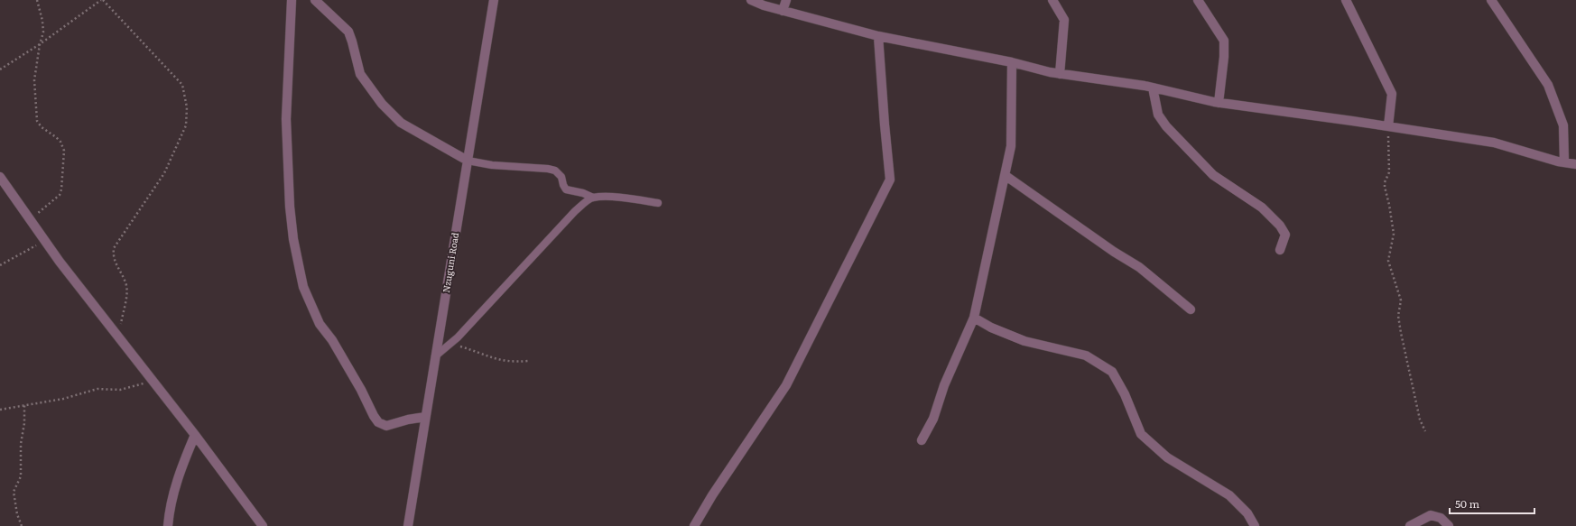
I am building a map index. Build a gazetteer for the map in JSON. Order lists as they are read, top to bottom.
{
  "streets": {
    "street": ["Nzuguni Road"]
  },
  "scale_bar": "50 m"
}
